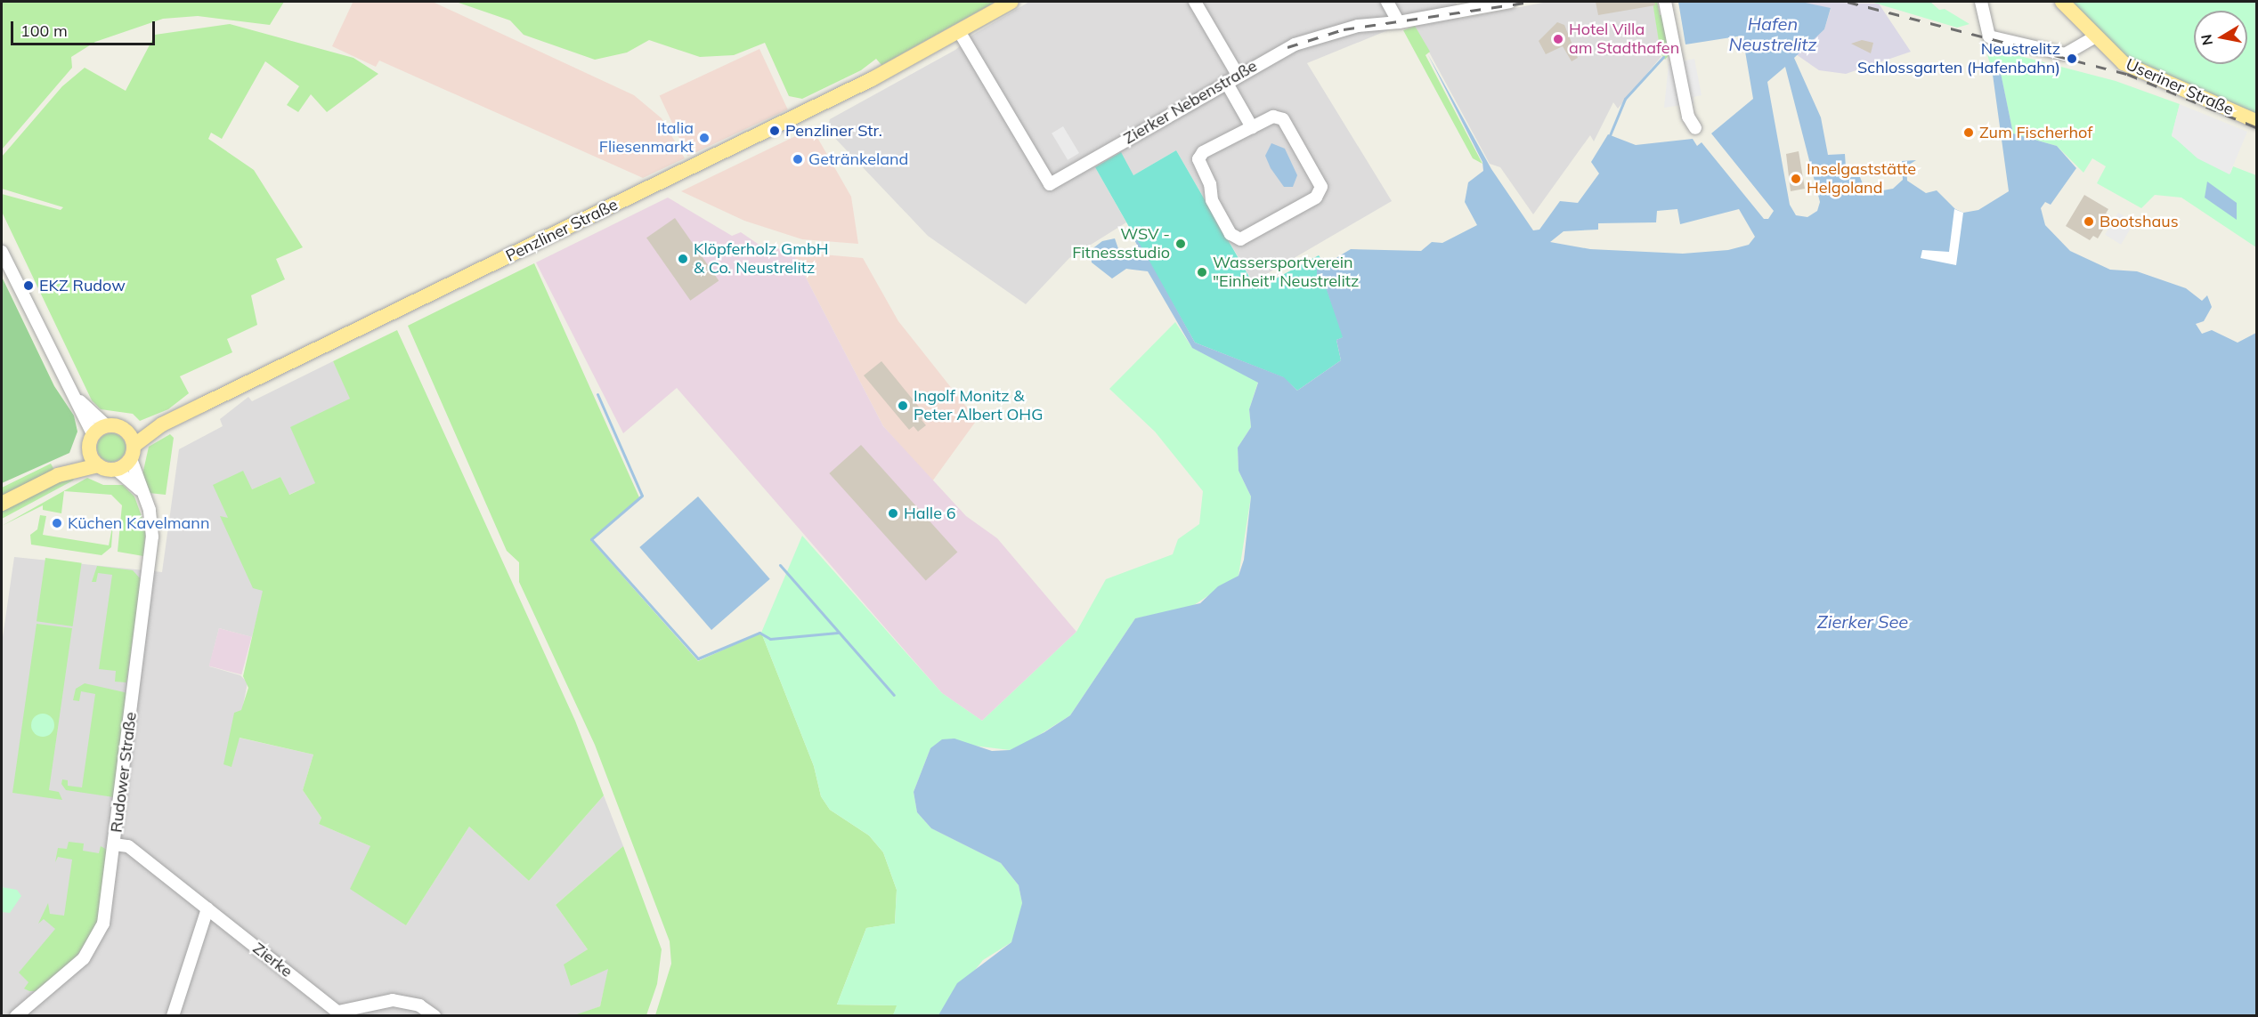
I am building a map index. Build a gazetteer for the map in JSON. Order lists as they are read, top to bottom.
{
  "streets": {
    "main road": ["Useriner Straße", "Penzliner Straße"],
    "street": ["Zierker Nebenstraße", "Rudower Straße", "Zierke"]
  },
  "crossings": [
    ["Zierker Nebenstraße", "Penzliner Straße"],
    ["Penzliner Straße", "Rudower Straße"],
    ["Rudower Straße", "Zierke"]
  ],
  "water": ["Hafen Neustrelitz", "Zierker See"],
  "places": [
    "Hotel Villa am Stadthafen",
    "Neustrelitz Schlossgarten (Hafenbahn)",
    "Penzliner Str.",
    "Zum Fischerhof",
    "Italia Fliesenmarkt",
    "Getränkeland",
    "Inselgaststätte Helgoland",
    "Bootshaus",
    "WSV - Fitnessstudio",
    "Klöpferholz GmbH & Co. Neustrelitz",
    "Wassersportverein \"Einheit\" Neustrelitz",
    "EKZ Rudow",
    "Ingolf Monitz & Peter Albert OHG",
    "Halle 6",
    "Küchen Kavelmann"
  ],
  "scale_bar": "100 m",
  "north": "left"
}
